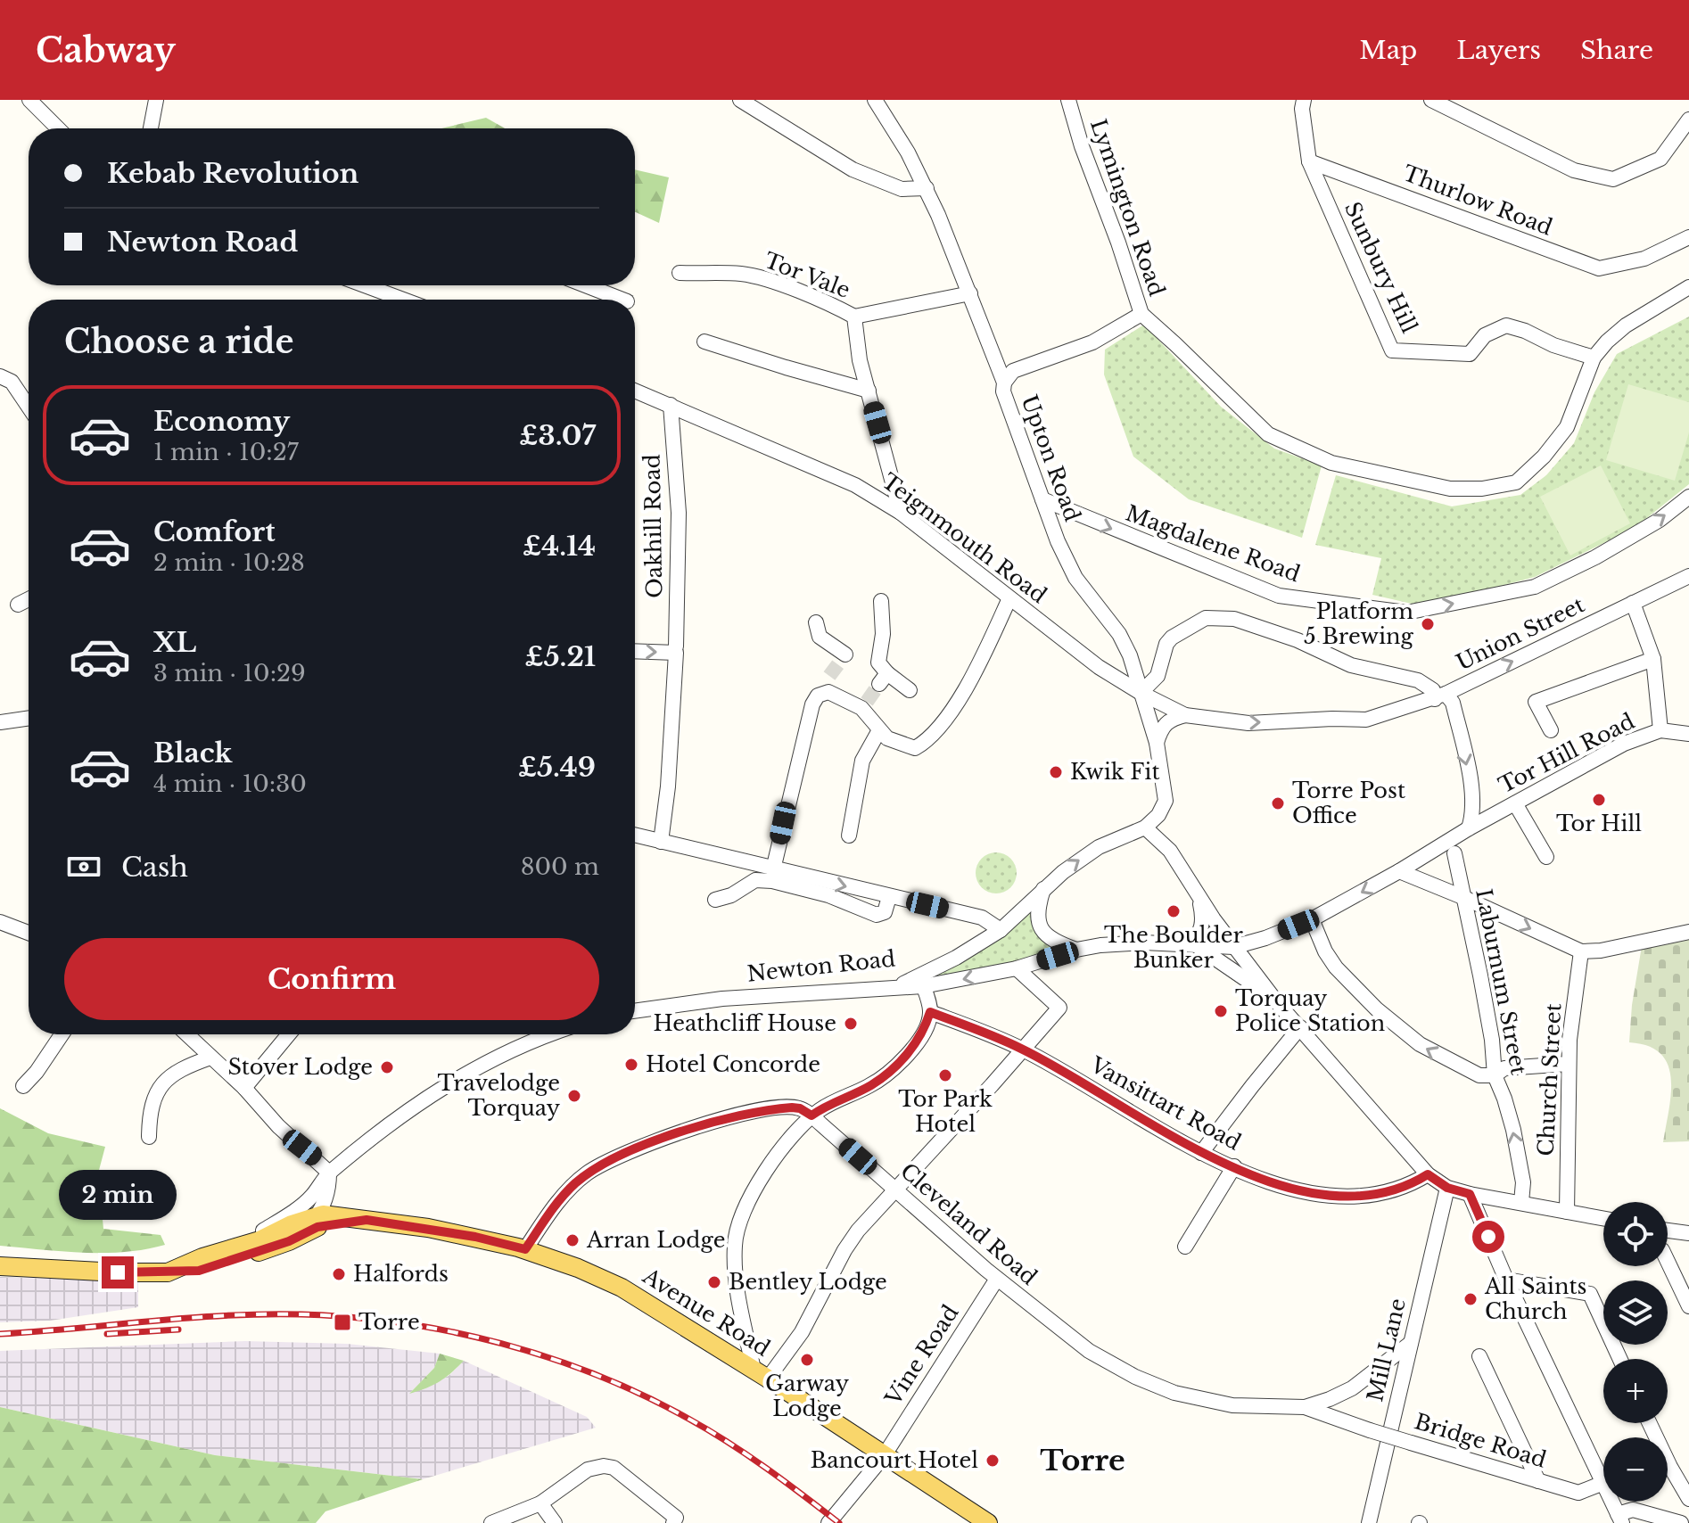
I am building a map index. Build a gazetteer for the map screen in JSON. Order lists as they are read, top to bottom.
{
  "streets": {
    "main road": ["Avenue Road"],
    "street": [
      "Thurlow Road",
      "Lymington Road",
      "Sunbury Hill",
      "Tor Vale",
      "Upton Road",
      "Oakhill Road",
      "Teignmouth Road",
      "Magdalene Road",
      "Union Street",
      "Tor Hill Road",
      "Newton Road",
      "Laburnum Street",
      "Church Street",
      "Vansittart Road",
      "Cleveland Road",
      "Mill Lane",
      "Vine Road",
      "Bridge Road"
    ]
  },
  "crossings": [
    ["Thurlow Road", "Sunbury Hill"],
    ["Lymington Road", "Sunbury Hill"],
    ["Tor Vale", "Upton Road"],
    ["Tor Vale", "Teignmouth Road"],
    ["Upton Road", "Teignmouth Road"],
    ["Upton Road", "Magdalene Road"],
    ["Upton Road", "Newton Road"],
    ["Oakhill Road", "Teignmouth Road"],
    ["Teignmouth Road", "Union Street"],
    ["Tor Hill Road", "Newton Road"],
    ["Cleveland Road", "Mill Lane"],
    ["Cleveland Road", "Vine Road"],
    ["Cleveland Road", "Bridge Road"],
    ["Avenue Road", "Vine Road"]
  ],
  "one_way": ["Magdalene Road", "Union Street", "Laburnum Street"],
  "districts": ["Torre"],
  "places": {
    "other": [
      "Platform 5 Brewing",
      "Kwik Fit",
      "Tor Hill",
      "Torre Post Office",
      "The Boulder Bunker",
      "Torquay Police Station",
      "Heathcliff House",
      "Hotel Concorde",
      "Stover Lodge",
      "Tor Park Hotel",
      "Travelodge Torquay",
      "Arran Lodge",
      "Halfords",
      "Bentley Lodge",
      "All Saints Church",
      "Garway Lodge",
      "Bancourt Hotel"
    ],
    "transit": ["Torre"]
  },
  "page": {
    "header": "Cabway",
    "nav": ["Map", "Layers", "Share"],
    "banner": ["Kebab Revolution", "Newton Road"],
    "heading": "Choose a ride",
    "list": [
      {
        "name": "Economy",
        "note": "1 min · 10:27",
        "value": "£3.07"
      },
      {
        "name": "Comfort",
        "note": "2 min · 10:28",
        "value": "£4.14"
      },
      {
        "name": "XL",
        "note": "3 min · 10:29",
        "value": "£5.21"
      },
      {
        "name": "Black",
        "note": "4 min · 10:30",
        "value": "£5.49"
      }
    ],
    "pay": ["Cash", "800 m"],
    "buttons": "Confirm",
    "bubble": "2 min",
    "map_buttons": ["+", "−"]
  }
}
